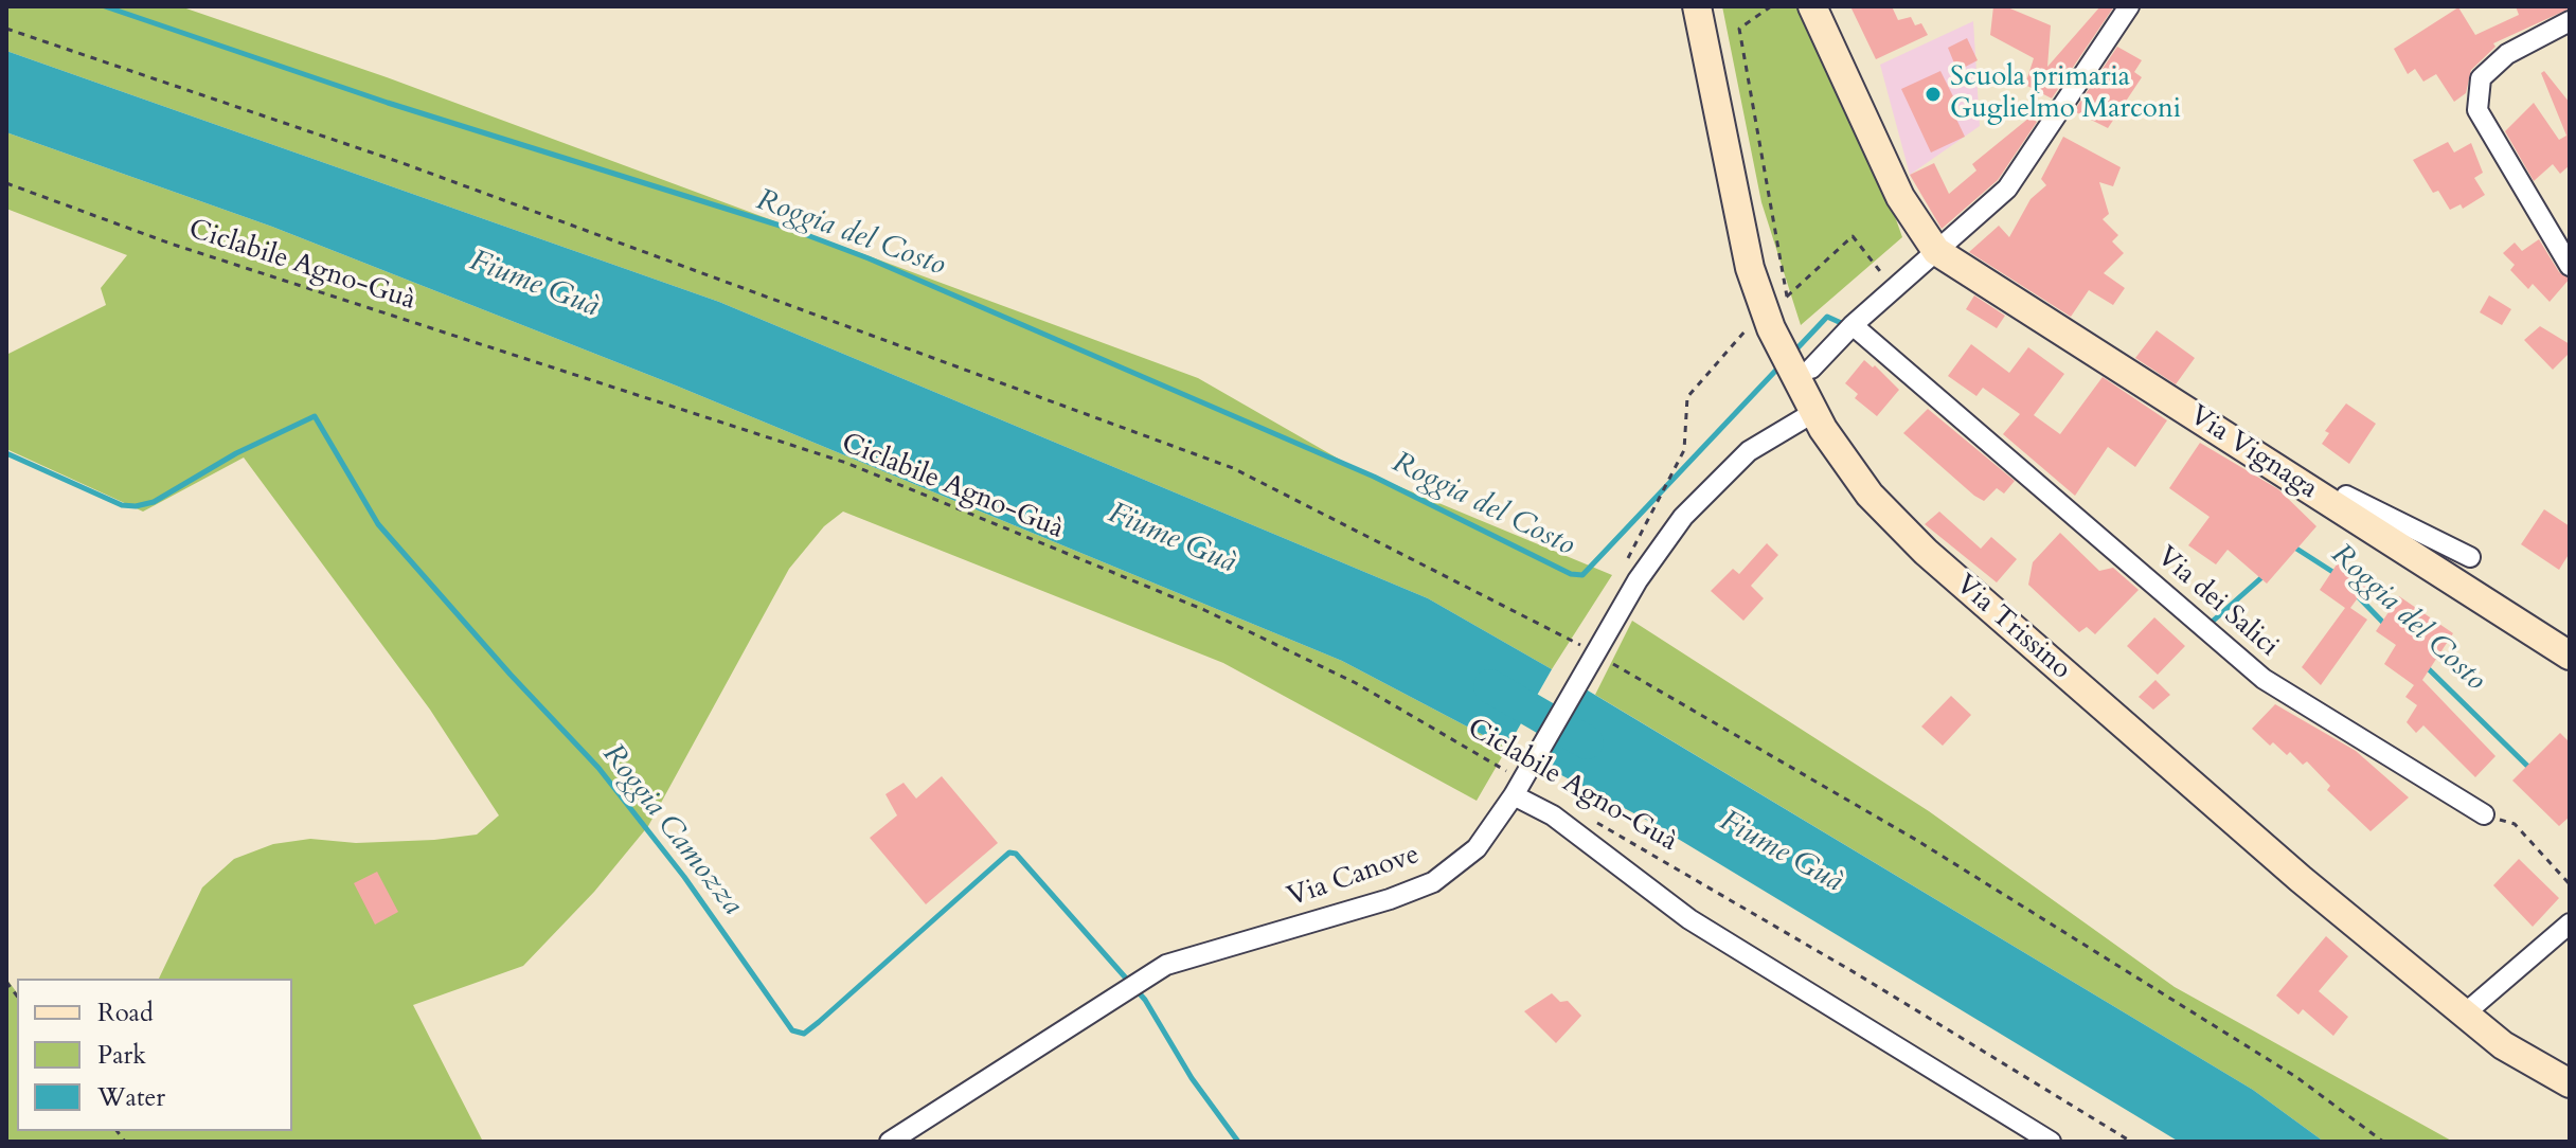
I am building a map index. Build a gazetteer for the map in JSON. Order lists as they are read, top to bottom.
{
  "streets": {
    "main road": ["Via Vignaga", "Via Trissino"],
    "street": ["Via dei Salici", "Via Canove"],
    "path": ["Ciclabile Agno-Guà"]
  },
  "crossings": [
    ["Ciclabile Agno-Guà", "Via Canove"],
    ["Via Trissino", "Via Canove"]
  ],
  "water": ["Roggia del Costo", "Fiume Guà", "Roggia Camozza"],
  "places": ["Scuola primaria Guglielmo Marconi"],
  "legend": ["Road", "Park", "Water"]
}
